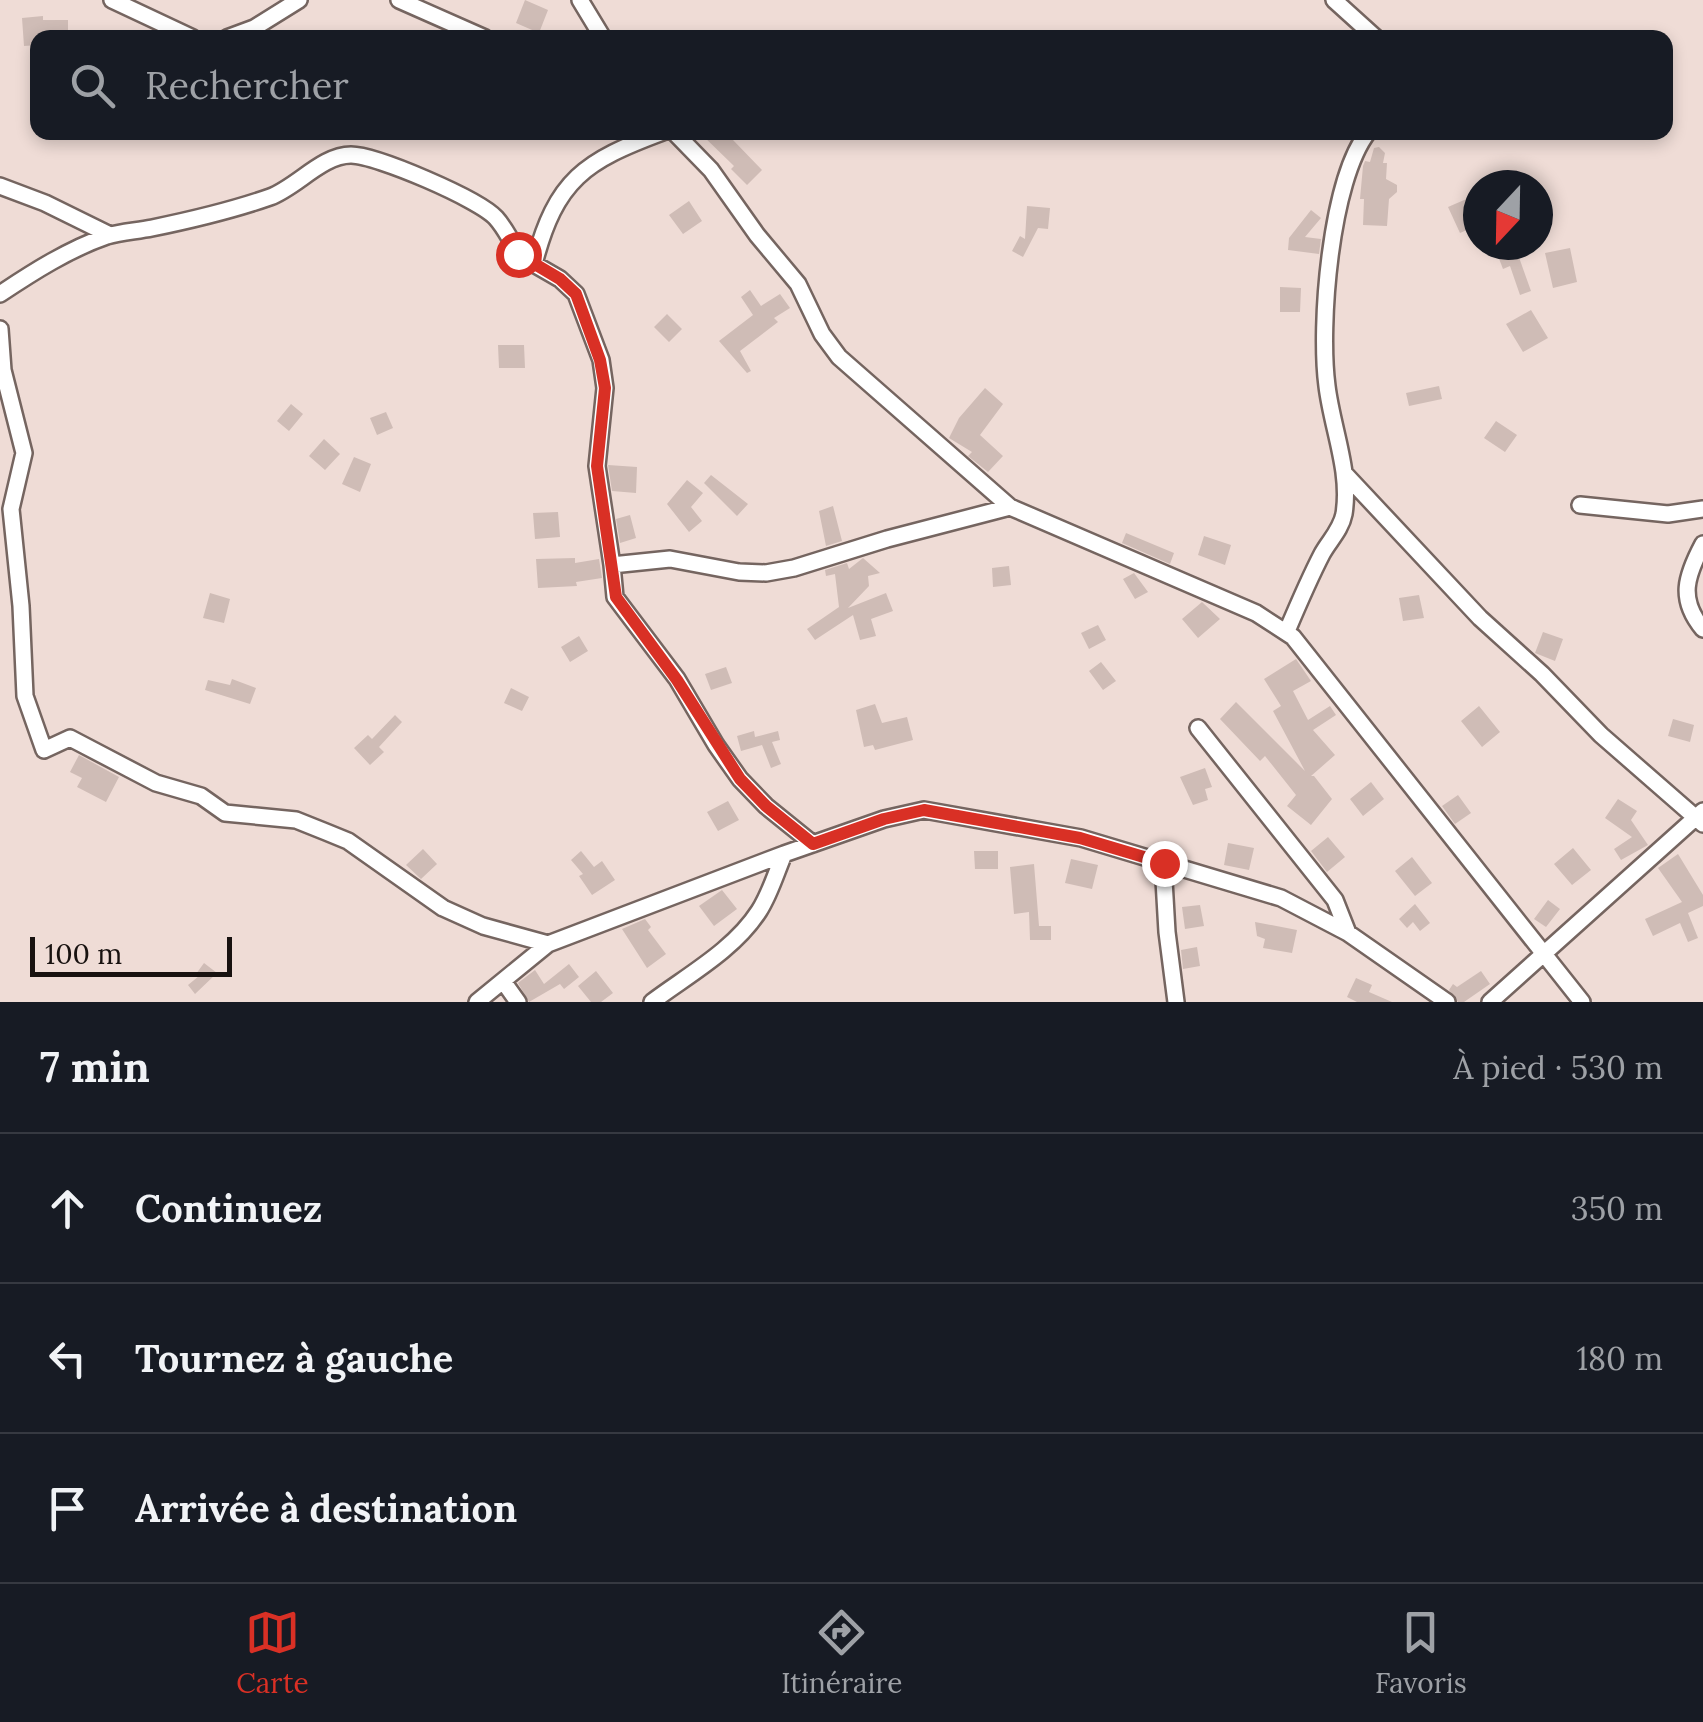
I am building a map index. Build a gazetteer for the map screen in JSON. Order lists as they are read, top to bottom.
{
  "scale_bar": "100 m",
  "north": "bottom",
  "page": {
    "search": "Rechercher",
    "scale": "100 m",
    "heading": ["7 min", "À pied · 530 m"],
    "list": [
      ["Continuez", "350 m"],
      ["Tournez à gauche", "180 m"],
      "Arrivée à destination"
    ],
    "nav": ["Carte", "Itinéraire", "Favoris"]
  }
}
